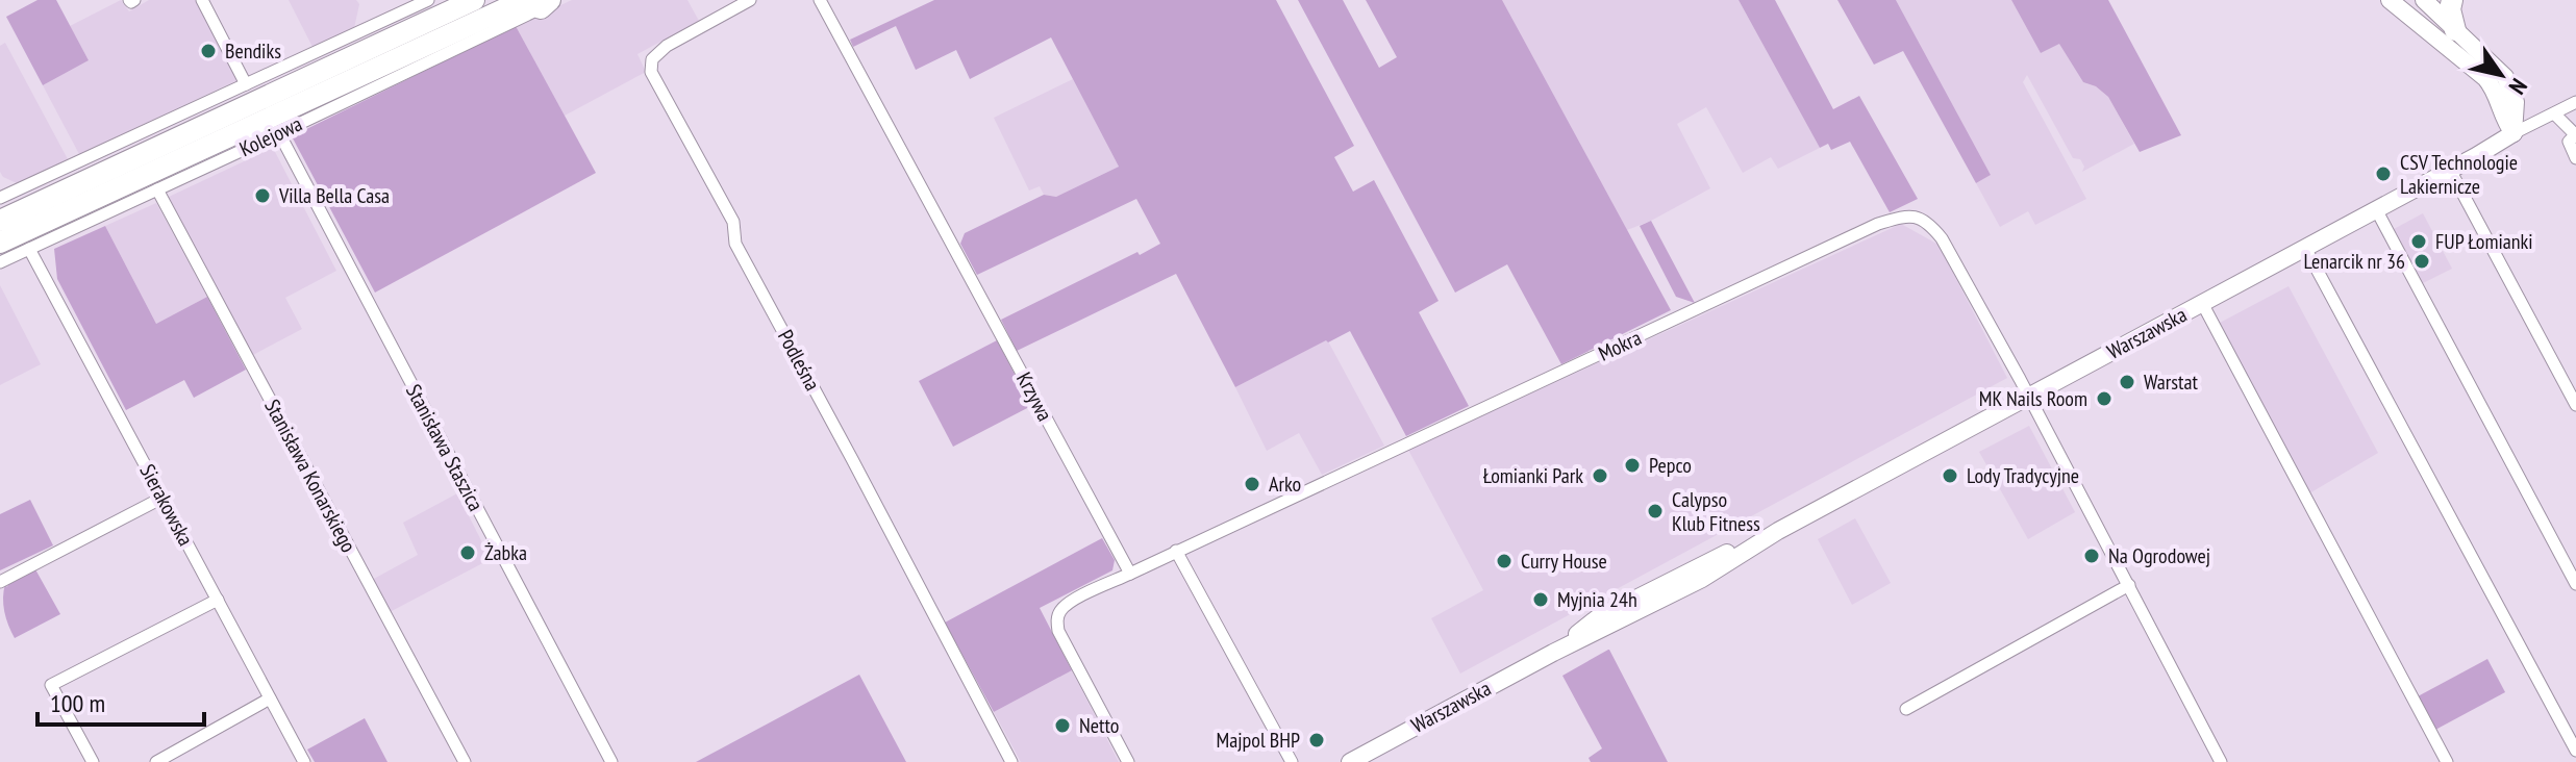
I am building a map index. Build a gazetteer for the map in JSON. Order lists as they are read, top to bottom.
{
  "streets": {
    "highway": ["Kolejowa"],
    "street": [
      "Warszawska",
      "Mokra",
      "Podleśna",
      "Krzywa",
      "Stanisława Staszica",
      "Stanisława Konarskiego",
      "Sierakowska"
    ]
  },
  "crossings": [
    ["Kolejowa", "Stanisława Staszica"],
    ["Kolejowa", "Stanisława Konarskiego"],
    ["Kolejowa", "Sierakowska"],
    ["Warszawska", "Mokra"],
    ["Mokra", "Krzywa"]
  ],
  "places": [
    "Bendiks",
    "CSV Technologie Lakiernicze",
    "Villa Bella Casa",
    "FUP Łomianki",
    "Lenarcik nr 36",
    "Warstat",
    "MK Nails Room",
    "Pepco",
    "Łomianki Park",
    "Lody Tradycyjne",
    "Arko",
    "Calypso Klub Fitness",
    "Żabka",
    "Na Ogrodowej",
    "Curry House",
    "Myjnia 24h",
    "Netto",
    "Majpol BHP"
  ],
  "scale_bar": "100 m",
  "north": "bottom right"
}
